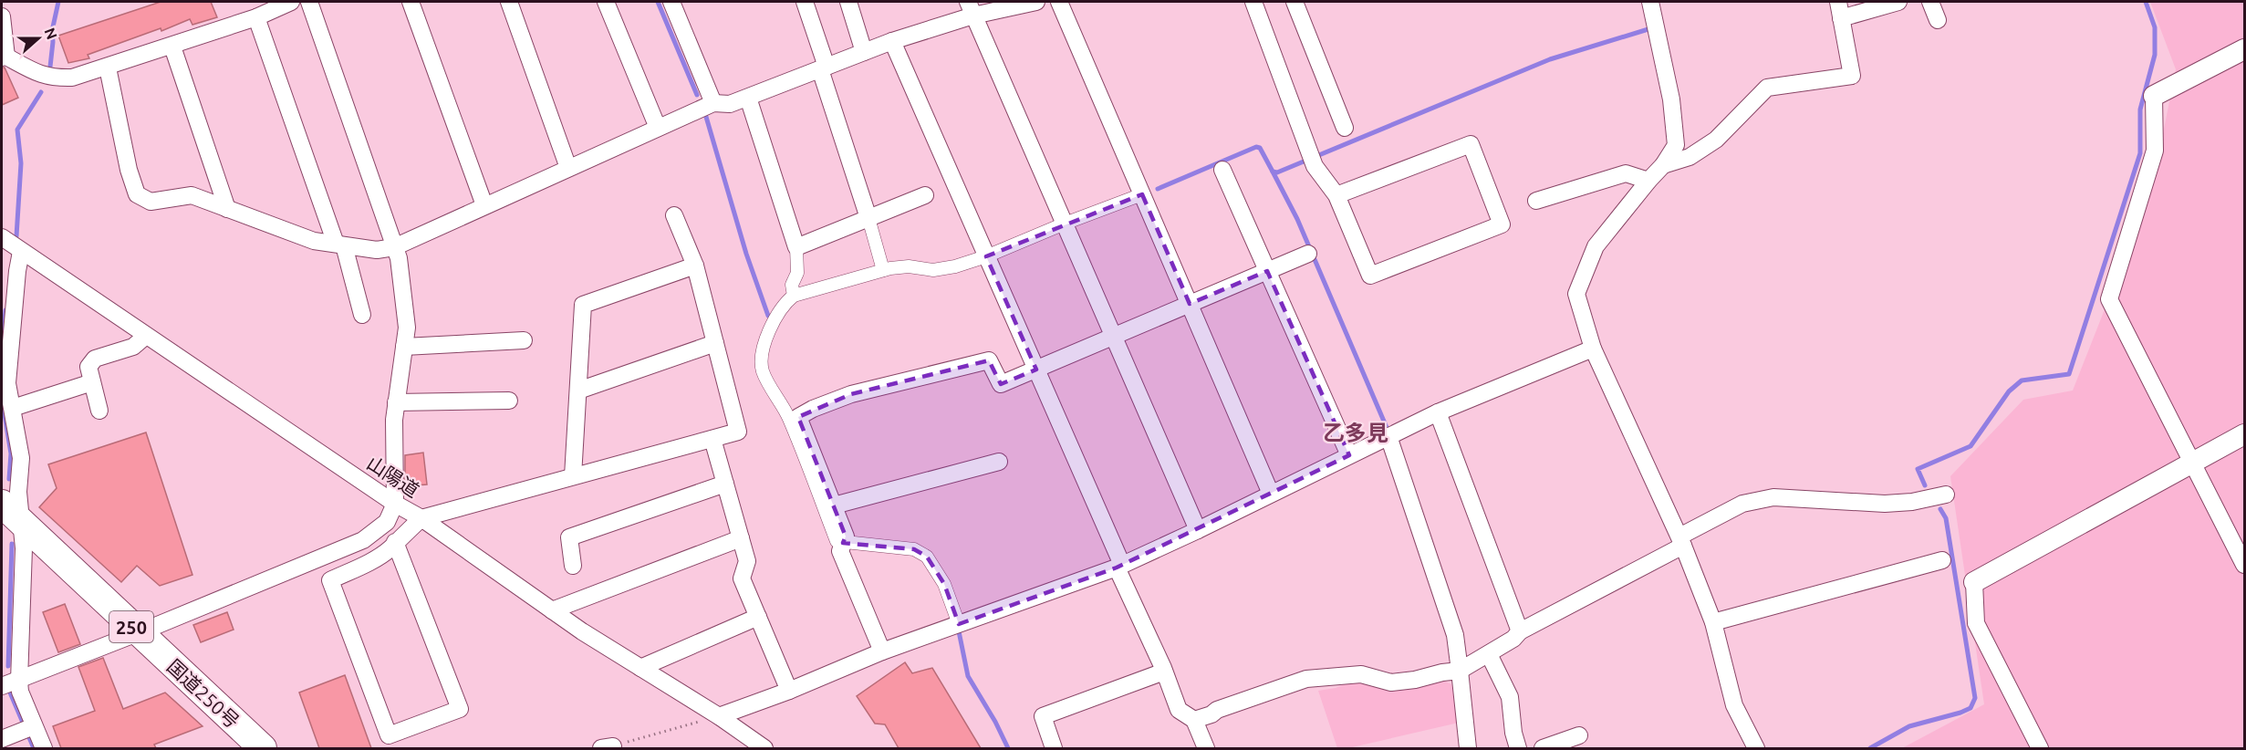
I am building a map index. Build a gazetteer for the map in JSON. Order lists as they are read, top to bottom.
{
  "streets": {
    "highway": ["250", "国道250号"],
    "street": ["山陽道"]
  },
  "districts": ["乙多見"],
  "north": "right"
}
